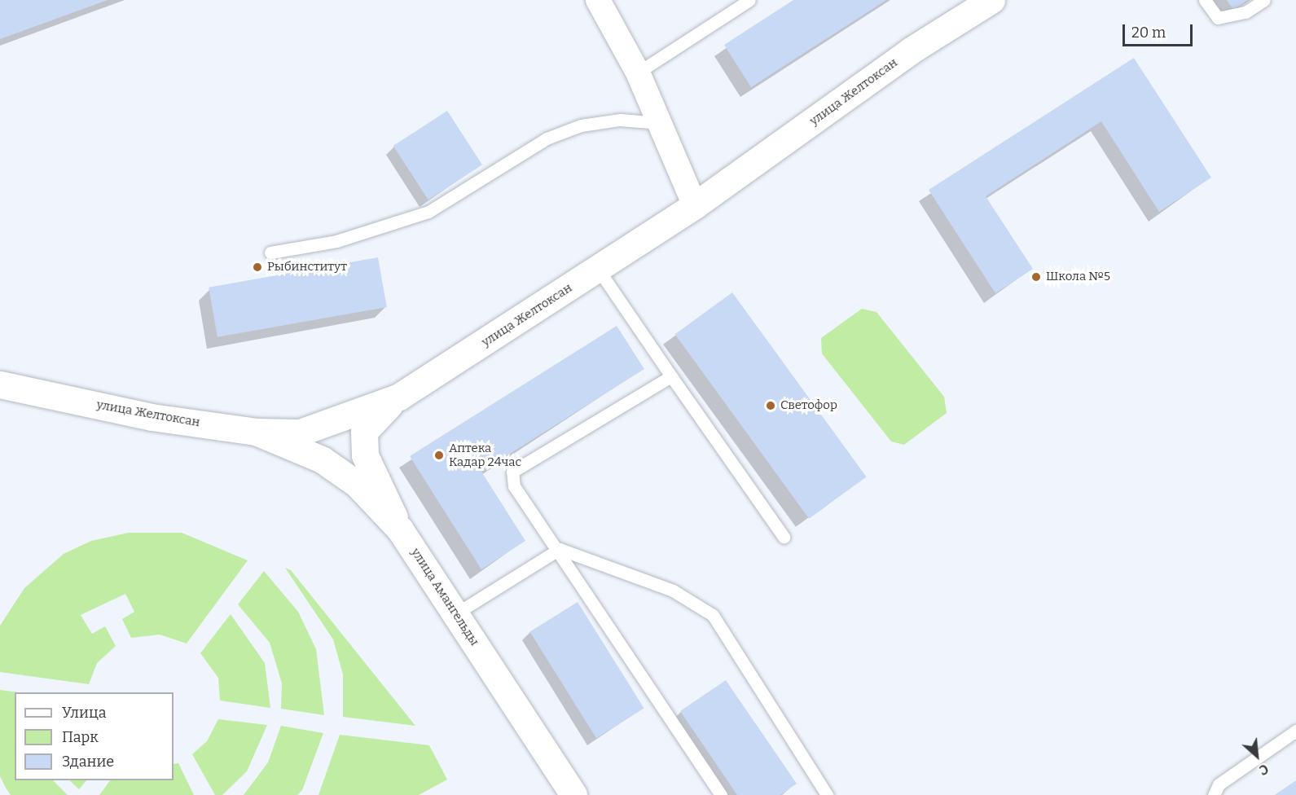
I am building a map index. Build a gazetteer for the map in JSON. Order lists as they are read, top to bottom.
{
  "streets": {
    "street": ["улица Желтоксан", "улица Амангельды"]
  },
  "crossings": [
    ["улица Желтоксан", "улица Амангельды"]
  ],
  "places": [
    "Рыбинститут",
    "Школа №5",
    "Светофор",
    "Аптека Кадар 24час"
  ],
  "legend": ["Улица", "Парк", "Здание"],
  "scale_bar": "20 m",
  "north": "bottom right"
}
